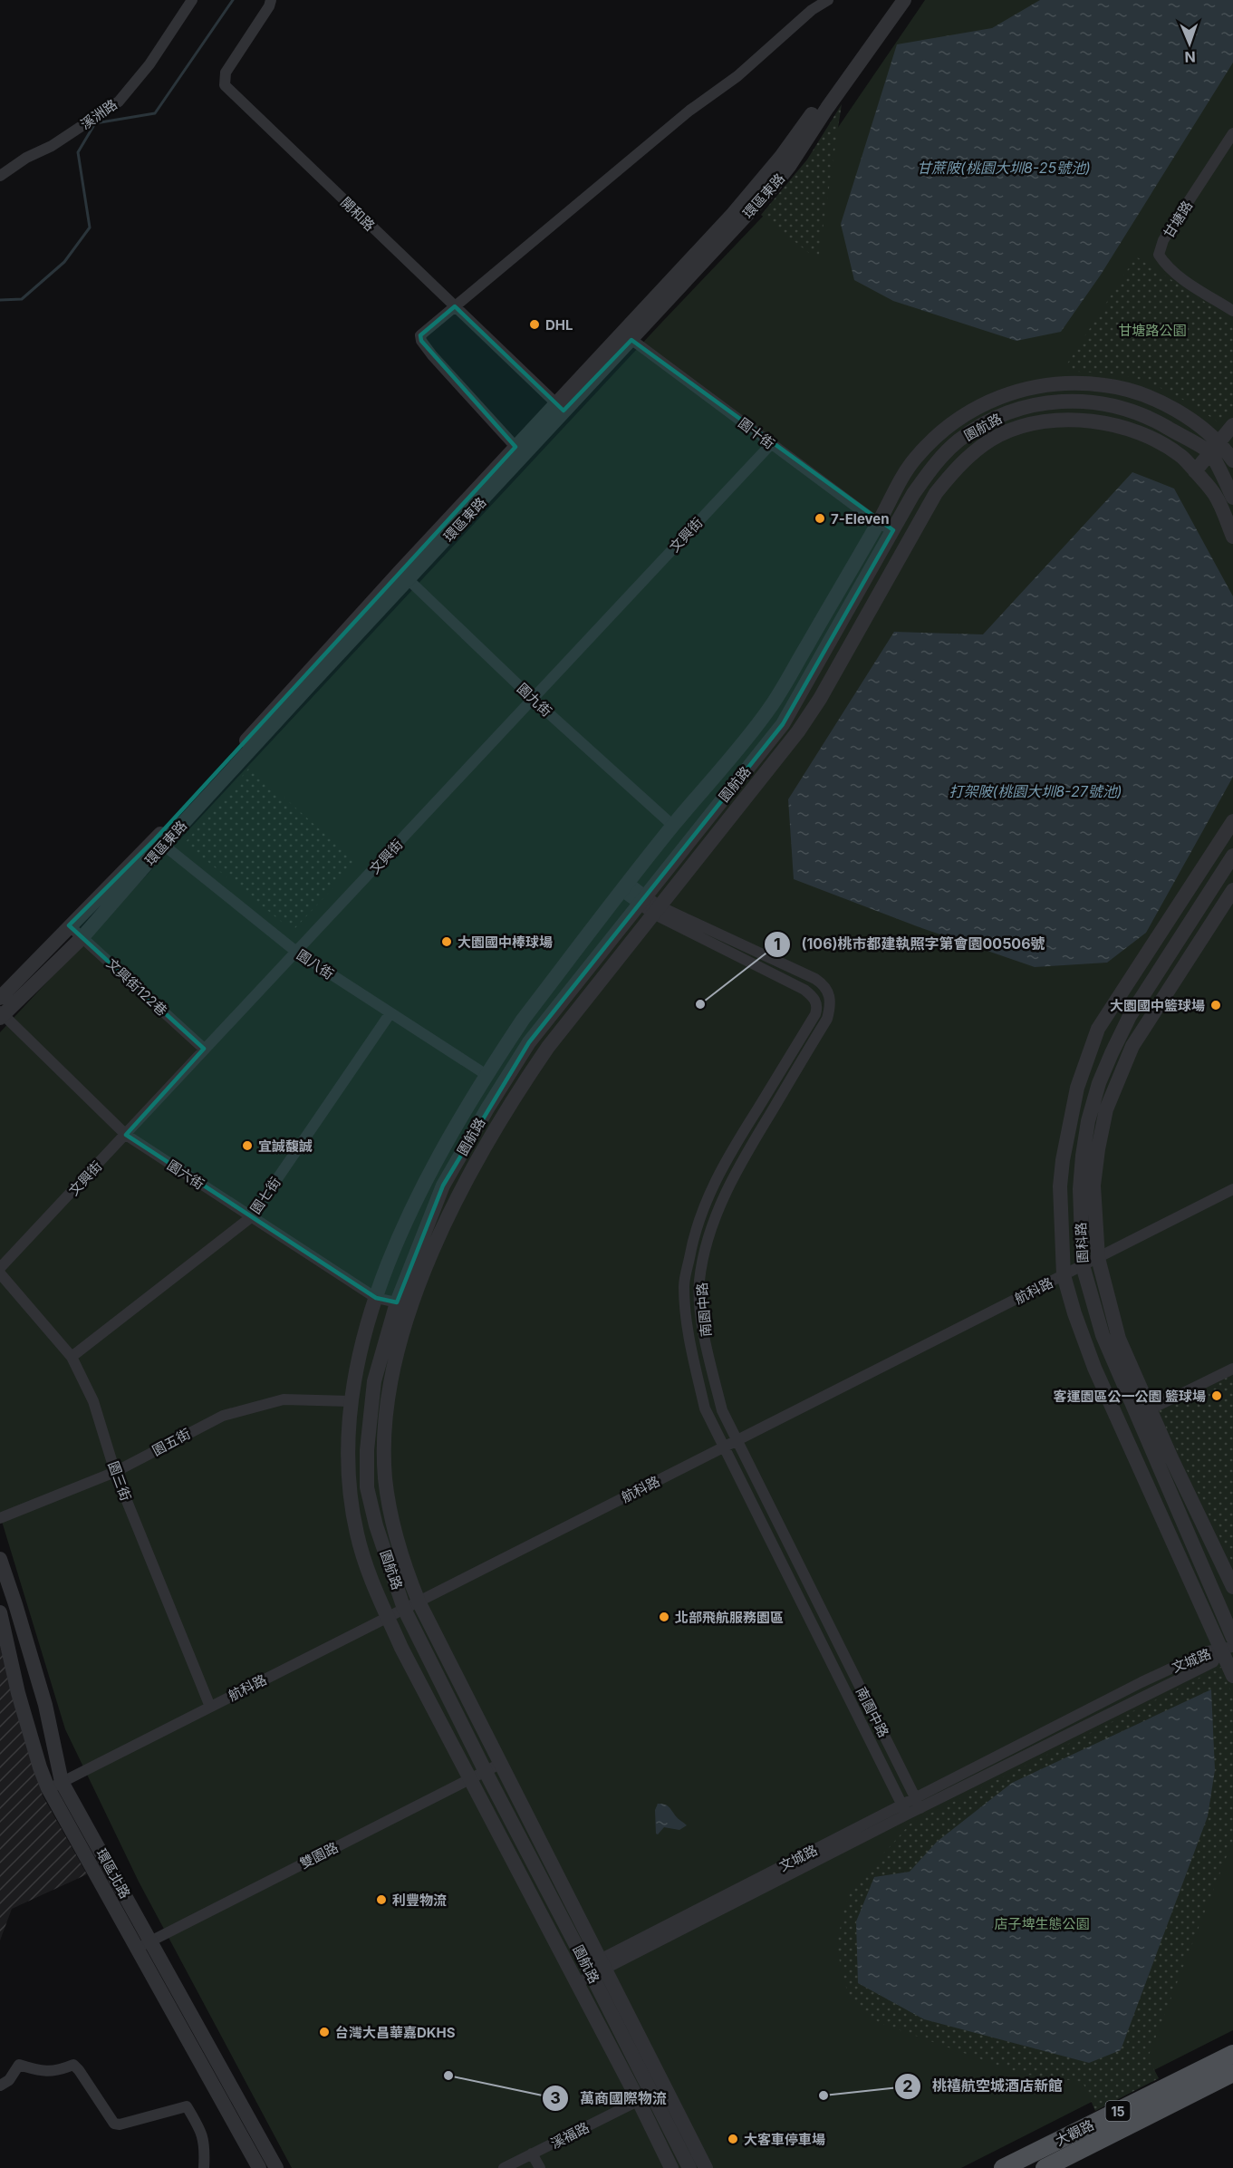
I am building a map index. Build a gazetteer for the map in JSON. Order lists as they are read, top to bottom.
{
  "streets": {
    "main road": ["15", "大觀路"],
    "street": [
      "溪洲路",
      "環區東路",
      "開和路",
      "甘塘路",
      "園航路",
      "園十街",
      "文興街",
      "園九街",
      "園八街",
      "文興街122巷",
      "園六街",
      "園七街",
      "園科路",
      "航科路",
      "南園中路",
      "園五街",
      "園三街",
      "文城路",
      "雙園路",
      "環區北路",
      "溪福路"
    ]
  },
  "crossings": [
    ["環區東路", "開和路"],
    ["環區東路", "園十街"],
    ["環區東路", "園九街"],
    ["環區東路", "園八街"],
    ["環區東路", "文興街122巷"],
    ["環區東路", "園六街"],
    ["園航路", "園十街"],
    ["園航路", "園六街"],
    ["園航路", "航科路"],
    ["園航路", "南園中路"],
    ["園航路", "文城路"],
    ["園航路", "雙園路"],
    ["園航路", "溪福路"],
    ["園十街", "文興街"],
    ["文興街", "園九街"],
    ["文興街", "園八街"],
    ["文興街", "文興街122巷"],
    ["文興街", "園六街"],
    ["園八街", "園七街"],
    ["園六街", "園七街"],
    ["園七街", "園三街"],
    ["園科路", "航科路"],
    ["航科路", "南園中路"],
    ["航科路", "園三街"],
    ["航科路", "環區北路"],
    ["南園中路", "文城路"],
    ["園五街", "園三街"],
    ["雙園路", "環區北路"]
  ],
  "water": ["甘蔗陂(桃園大圳8-25號池)", "打架陂(桃園大圳8-27號池)"],
  "parks": ["甘塘路公園", "店子埤生態公園"],
  "places": [
    "DHL",
    "7-Eleven",
    "大園國中棒球場",
    "(106)桃市都建執照字第會園00506號",
    "大園國中籃球場",
    "宜誠馥誠",
    "客運園區公一公園 籃球場",
    "北部飛航服務園區",
    "利豐物流",
    "台灣大昌華嘉DKHS",
    "萬商國際物流",
    "桃禧航空城酒店新館",
    "大客車停車場"
  ],
  "north": "bottom"
}
